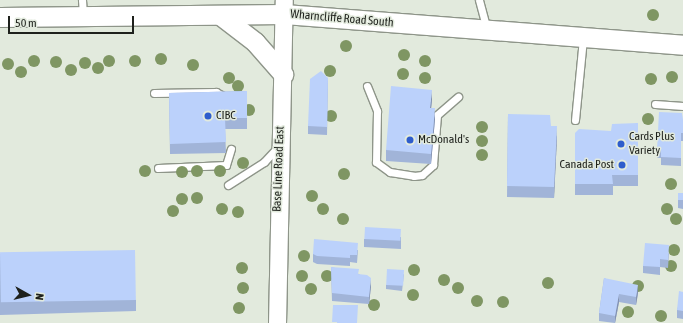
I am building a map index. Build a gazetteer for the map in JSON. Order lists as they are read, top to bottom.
{
  "streets": {
    "main road": ["Wharncliffe Road South"],
    "street": ["Base Line Road East"]
  },
  "crossings": [
    ["Wharncliffe Road South", "Base Line Road East"]
  ],
  "places": [
    "CIBC",
    "McDonald's",
    "Cards Plus Variety",
    "Canada Post"
  ],
  "scale_bar": "50 m",
  "north": "right"
}
